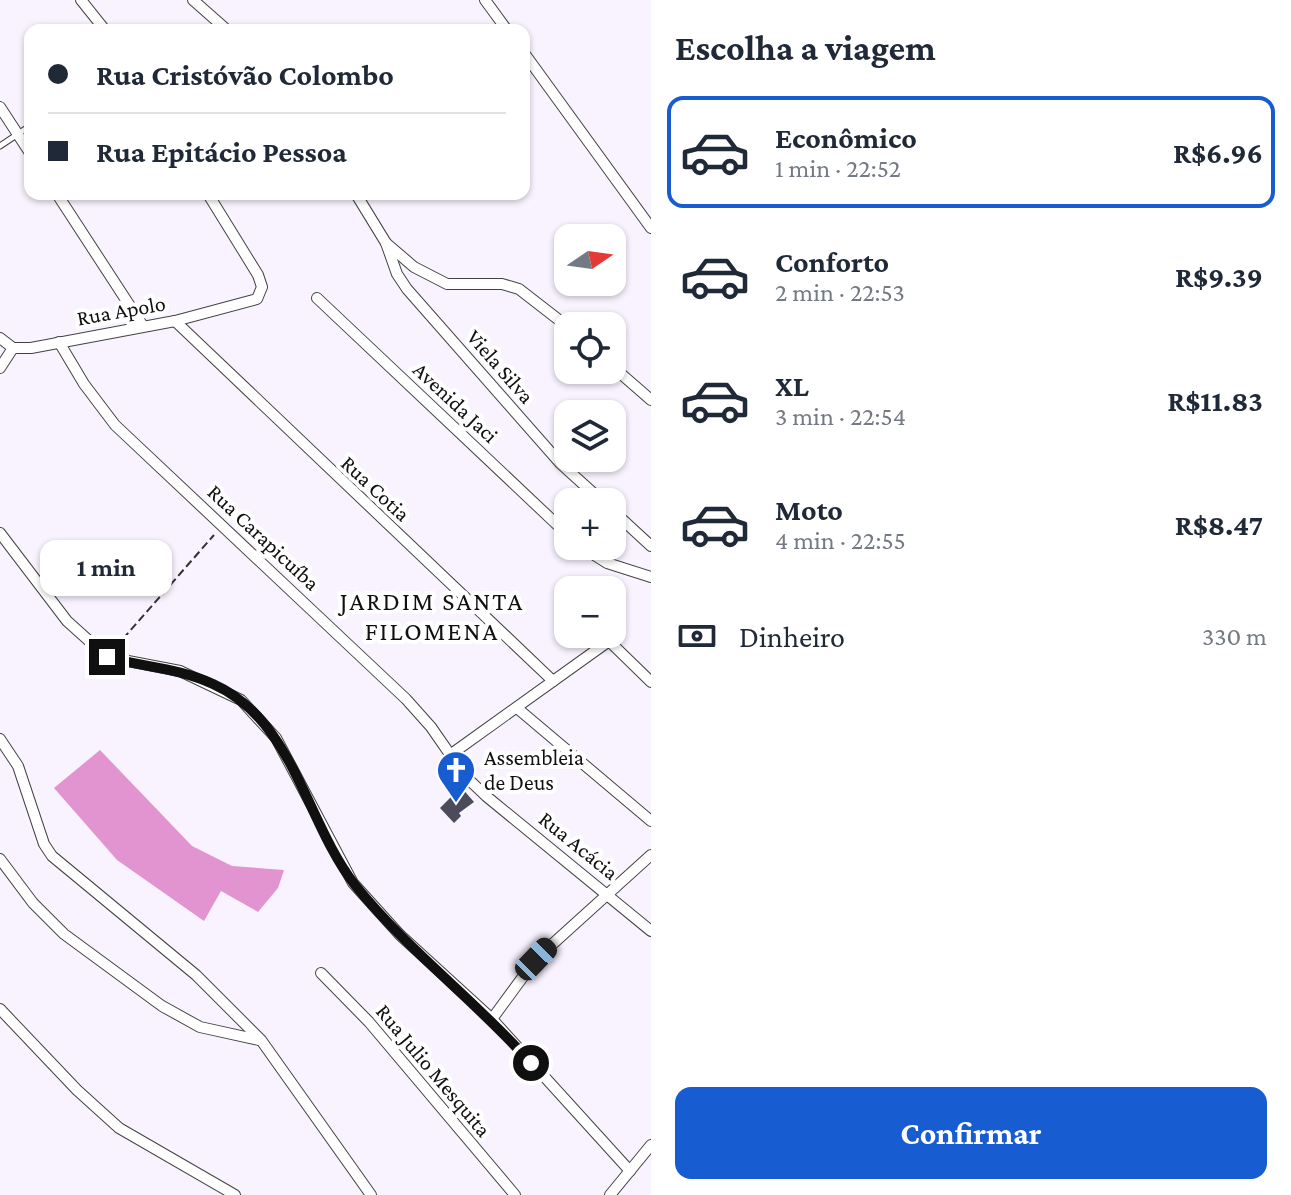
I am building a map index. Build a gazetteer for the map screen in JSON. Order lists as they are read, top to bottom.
{
  "streets": {
    "street": [
      "Rua Apolo",
      "Viela Silva",
      "Avenida Jaci",
      "Rua Cotia",
      "Rua Carapicuíba",
      "Rua Acácia",
      "Rua Julio Mesquita"
    ]
  },
  "crossings": [
    ["Rua Apolo", "Rua Cotia"],
    ["Rua Apolo", "Rua Carapicuíba"],
    ["Rua Carapicuíba", "Rua Acácia"]
  ],
  "districts": ["JARDIM SANTA FILOMENA"],
  "places": {
    "church": ["Assembleia de Deus"]
  },
  "north": "right",
  "page": {
    "heading": "Escolha a viagem",
    "banner": ["Rua Cristóvão Colombo", "Rua Epitácio Pessoa"],
    "list": [
      {
        "name": "Econômico",
        "note": "1 min · 22:52",
        "value": "R$6.96"
      },
      {
        "name": "Conforto",
        "note": "2 min · 22:53",
        "value": "R$9.39"
      },
      {
        "name": "XL",
        "note": "3 min · 22:54",
        "value": "R$11.83"
      },
      {
        "name": "Moto",
        "note": "4 min · 22:55",
        "value": "R$8.47"
      }
    ],
    "map_buttons": ["+", "−"],
    "bubble": "1 min",
    "pay": ["Dinheiro", "330 m"],
    "buttons": "Confirmar"
  }
}
